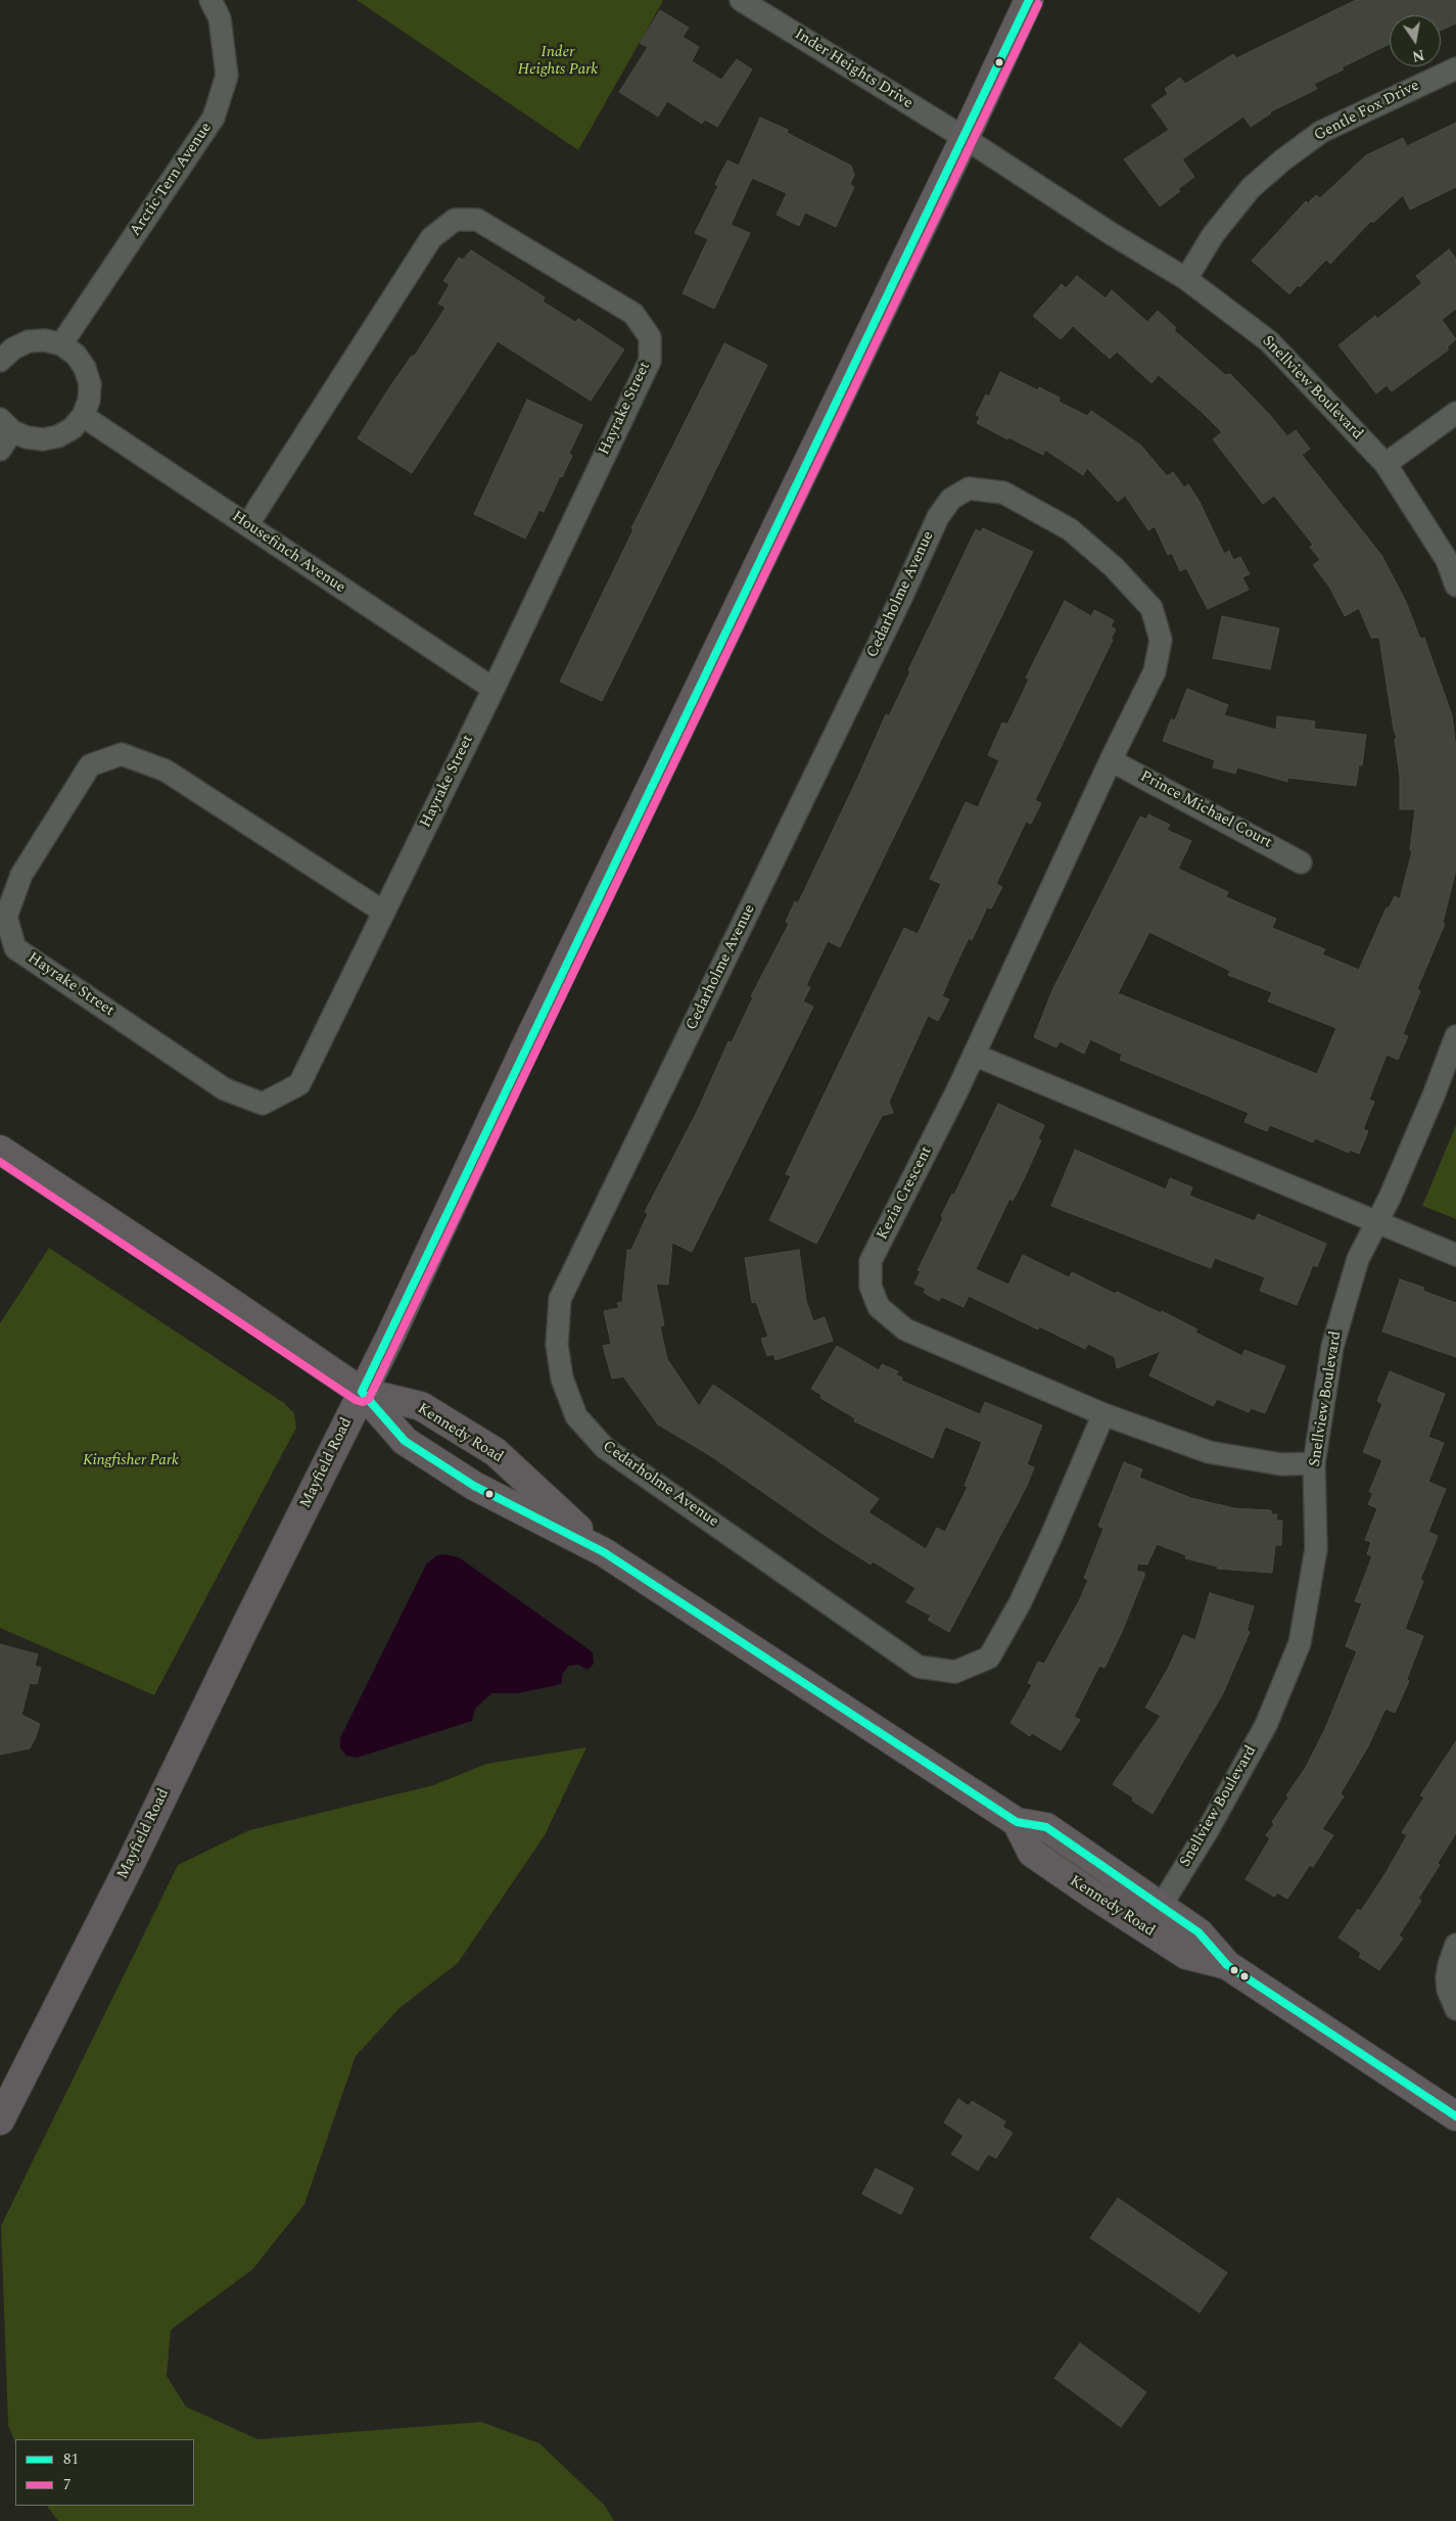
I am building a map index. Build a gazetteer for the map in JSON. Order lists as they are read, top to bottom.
{
  "streets": {
    "main road": ["Kennedy Road", "Mayfield Road"],
    "street": [
      "Inder Heights Drive",
      "Gentle Fox Drive",
      "Arctic Tern Avenue",
      "Snellview Boulevard",
      "Hayrake Street",
      "Housefinch Avenue",
      "Cedarholme Avenue",
      "Prince Michael Court",
      "Kezia Crescent"
    ]
  },
  "crossings": [
    ["Inder Heights Drive", "Snellview Boulevard"],
    ["Inder Heights Drive", "Mayfield Road"],
    ["Gentle Fox Drive", "Snellview Boulevard"],
    ["Snellview Boulevard", "Kezia Crescent"],
    ["Snellview Boulevard", "Kennedy Road"],
    ["Snellview Boulevard", "Mayfield Road"],
    ["Hayrake Street", "Housefinch Avenue"],
    ["Cedarholme Avenue", "Prince Michael Court"],
    ["Cedarholme Avenue", "Kezia Crescent"],
    ["Kennedy Road", "Mayfield Road"]
  ],
  "parks": ["Inder Heights Park", "Kingfisher Park"],
  "lines": ["transit line 81", "transit line 7"],
  "legend": ["81", "7"],
  "north": "bottom"
}
